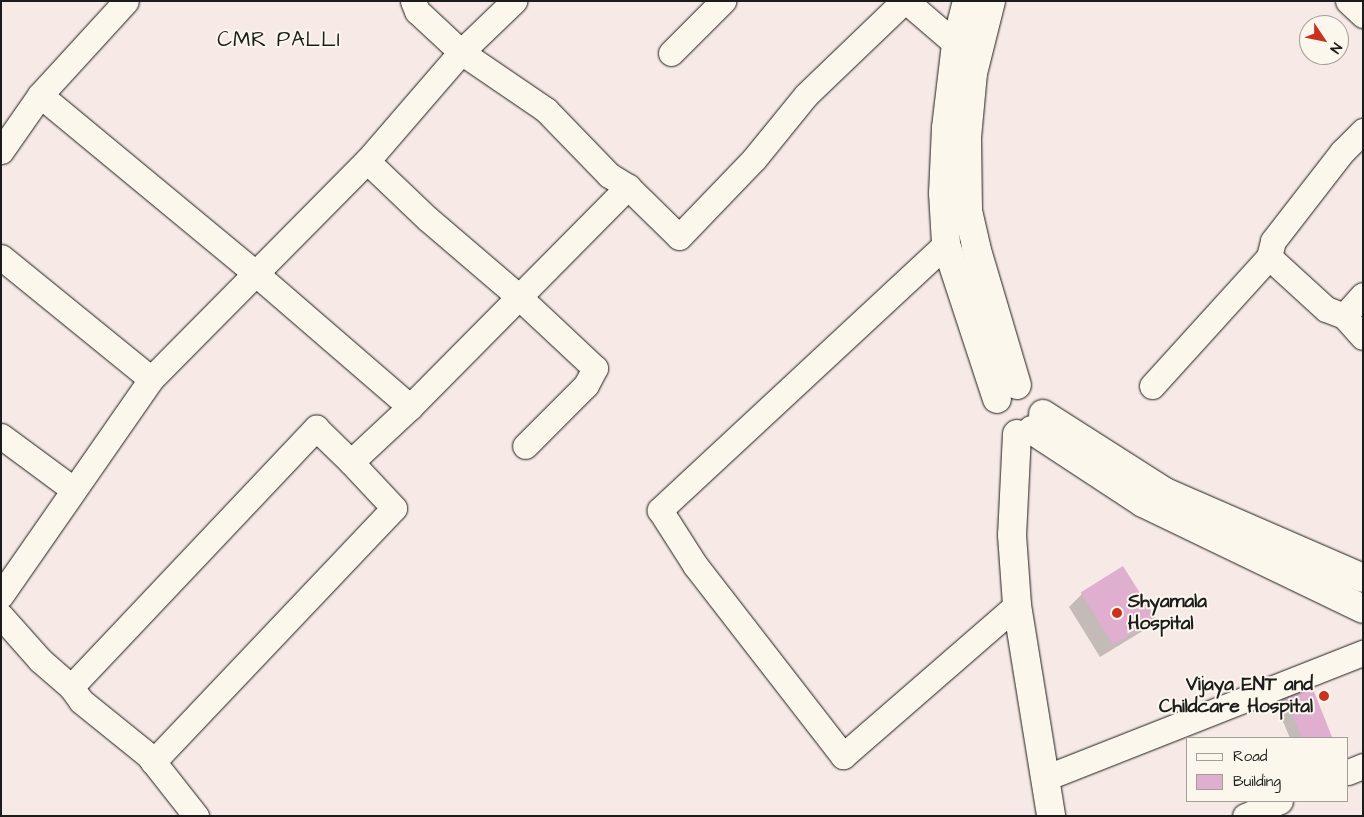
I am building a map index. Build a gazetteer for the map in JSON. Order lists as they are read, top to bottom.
{
  "districts": ["CMR PALLI"],
  "places": ["Shyamala Hospital", "Vijaya ENT and Childcare Hospital"],
  "legend": ["Road", "Building"],
  "north": "bottom right"
}
